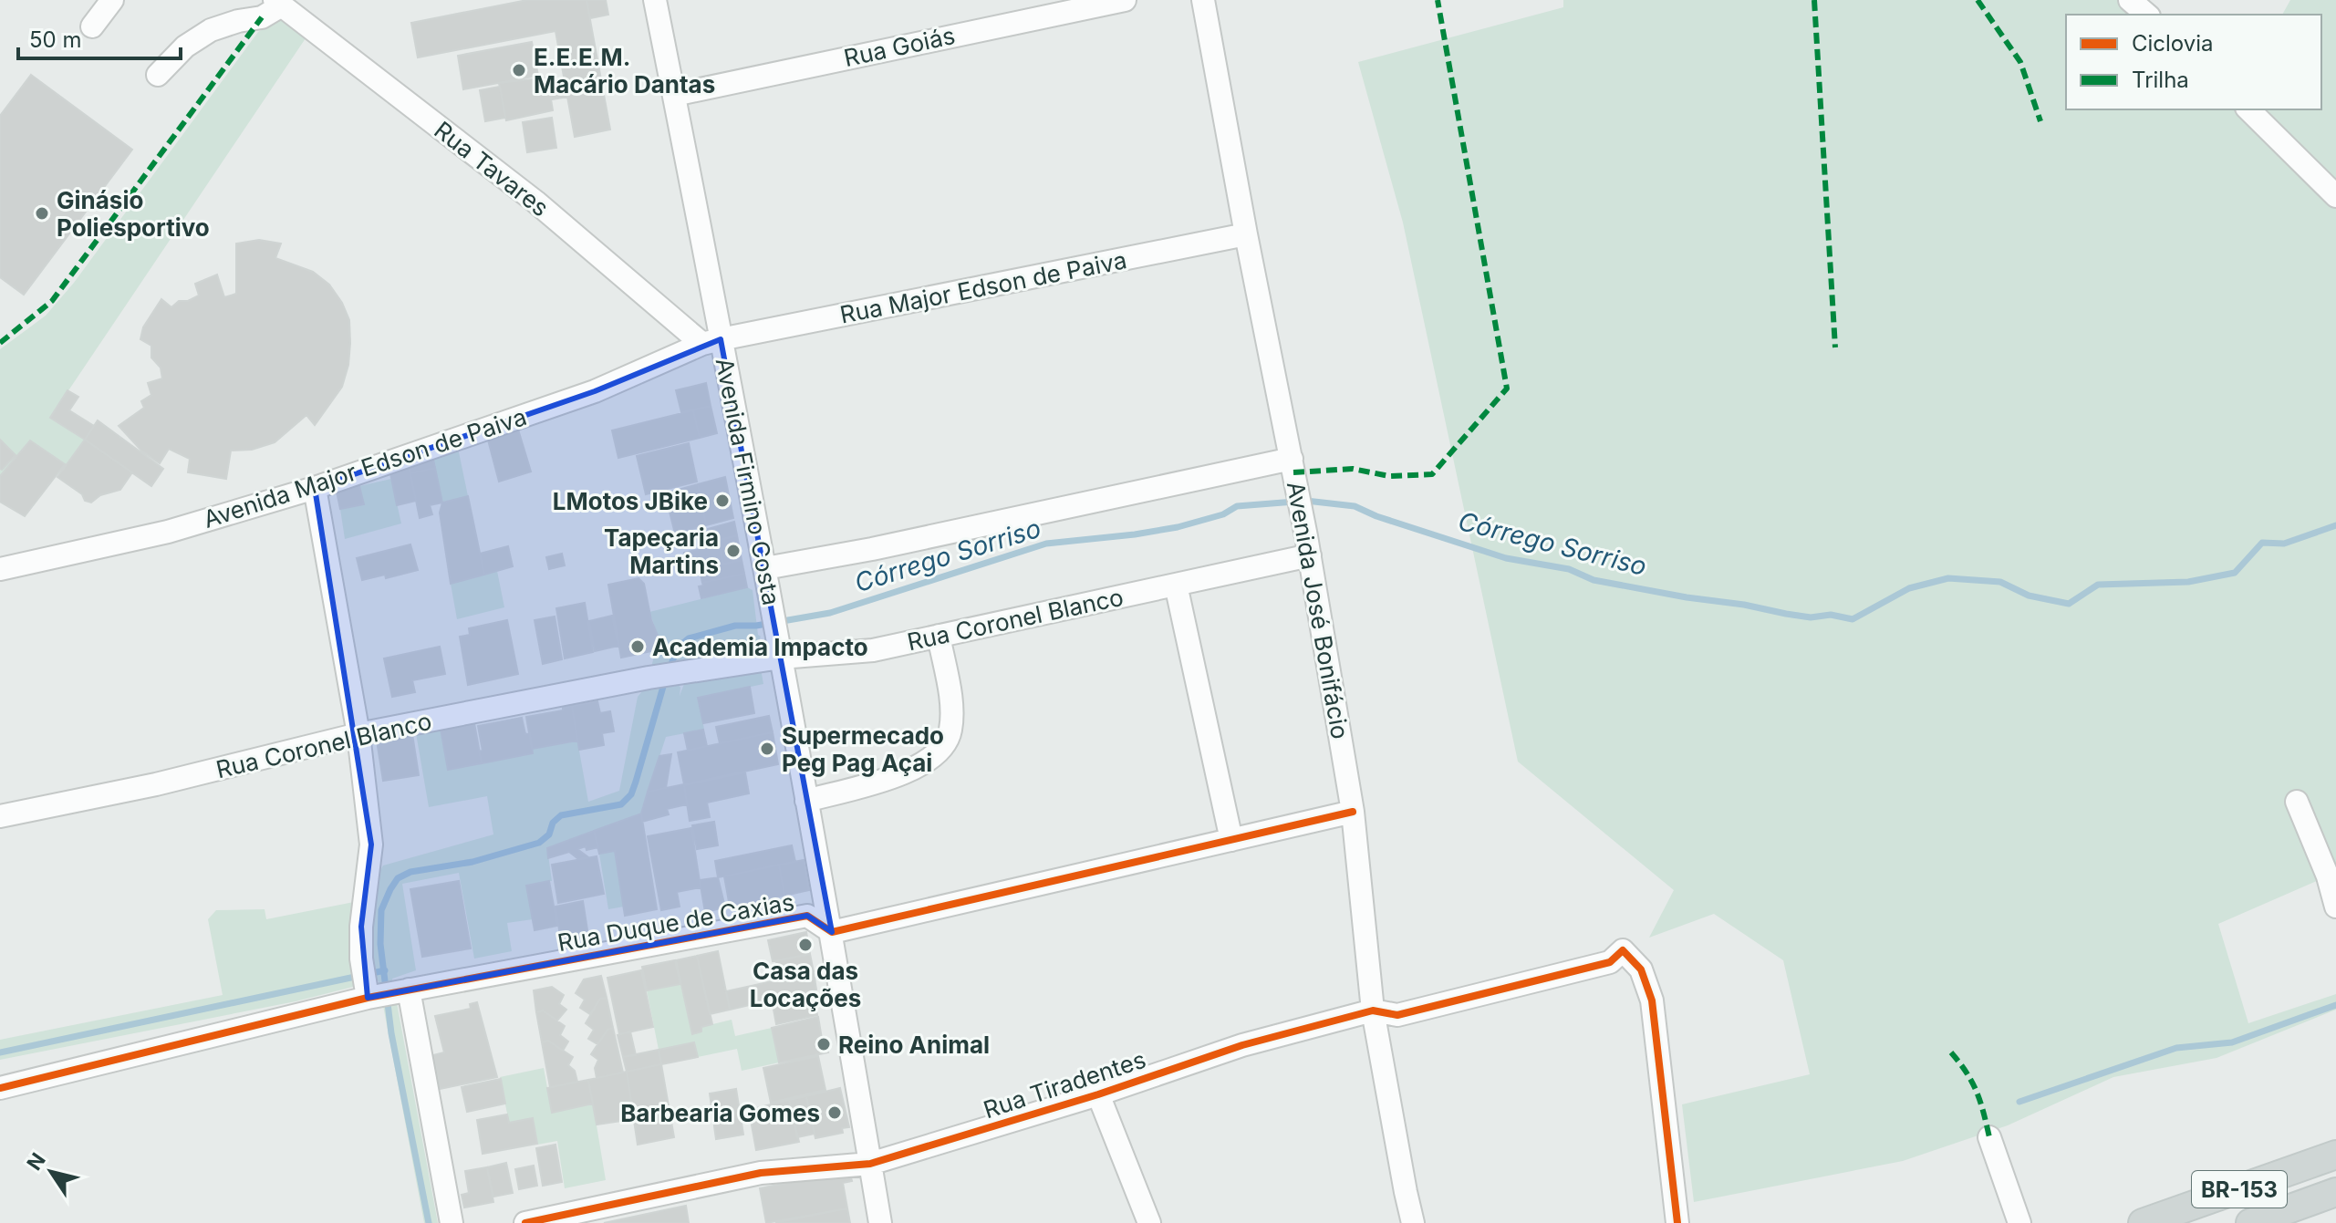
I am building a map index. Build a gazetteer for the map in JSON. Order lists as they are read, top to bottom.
{
  "streets": {
    "main road": ["BR-153"],
    "street": [
      "Rua Goiás",
      "Rua Tavares",
      "Rua Major Edson de Paiva",
      "Avenida Major Edson de Paiva",
      "Avenida Firmino Costa",
      "Avenida José Bonifácio",
      "Rua Coronel Blanco",
      "Rua Duque de Caxias",
      "Rua Tiradentes"
    ]
  },
  "crossings": [
    ["Rua Goiás", "Avenida Firmino Costa"],
    ["Rua Tavares", "Rua Major Edson de Paiva"],
    ["Rua Tavares", "Avenida Major Edson de Paiva"],
    ["Rua Tavares", "Avenida Firmino Costa"],
    ["Rua Major Edson de Paiva", "Avenida Major Edson de Paiva"],
    ["Rua Major Edson de Paiva", "Avenida Firmino Costa"],
    ["Rua Major Edson de Paiva", "Avenida José Bonifácio"],
    ["Avenida Major Edson de Paiva", "Avenida Firmino Costa"],
    ["Avenida Firmino Costa", "Rua Coronel Blanco"],
    ["Avenida Firmino Costa", "Rua Duque de Caxias"],
    ["Avenida Firmino Costa", "Rua Tiradentes"],
    ["Avenida José Bonifácio", "Rua Coronel Blanco"],
    ["Avenida José Bonifácio", "Rua Tiradentes"]
  ],
  "water": ["Córrego Sorriso"],
  "places": [
    "E.E.E.M. Macário Dantas",
    "Ginásio Poliesportivo",
    "LMotos JBike",
    "Tapeçaria Martins",
    "Academia Impacto",
    "Supermecado Peg Pag Açai",
    "Casa das Locações",
    "Reino Animal",
    "Barbearia Gomes"
  ],
  "legend": ["Ciclovia", "Trilha"],
  "scale_bar": "50 m",
  "north": "top left"
}
